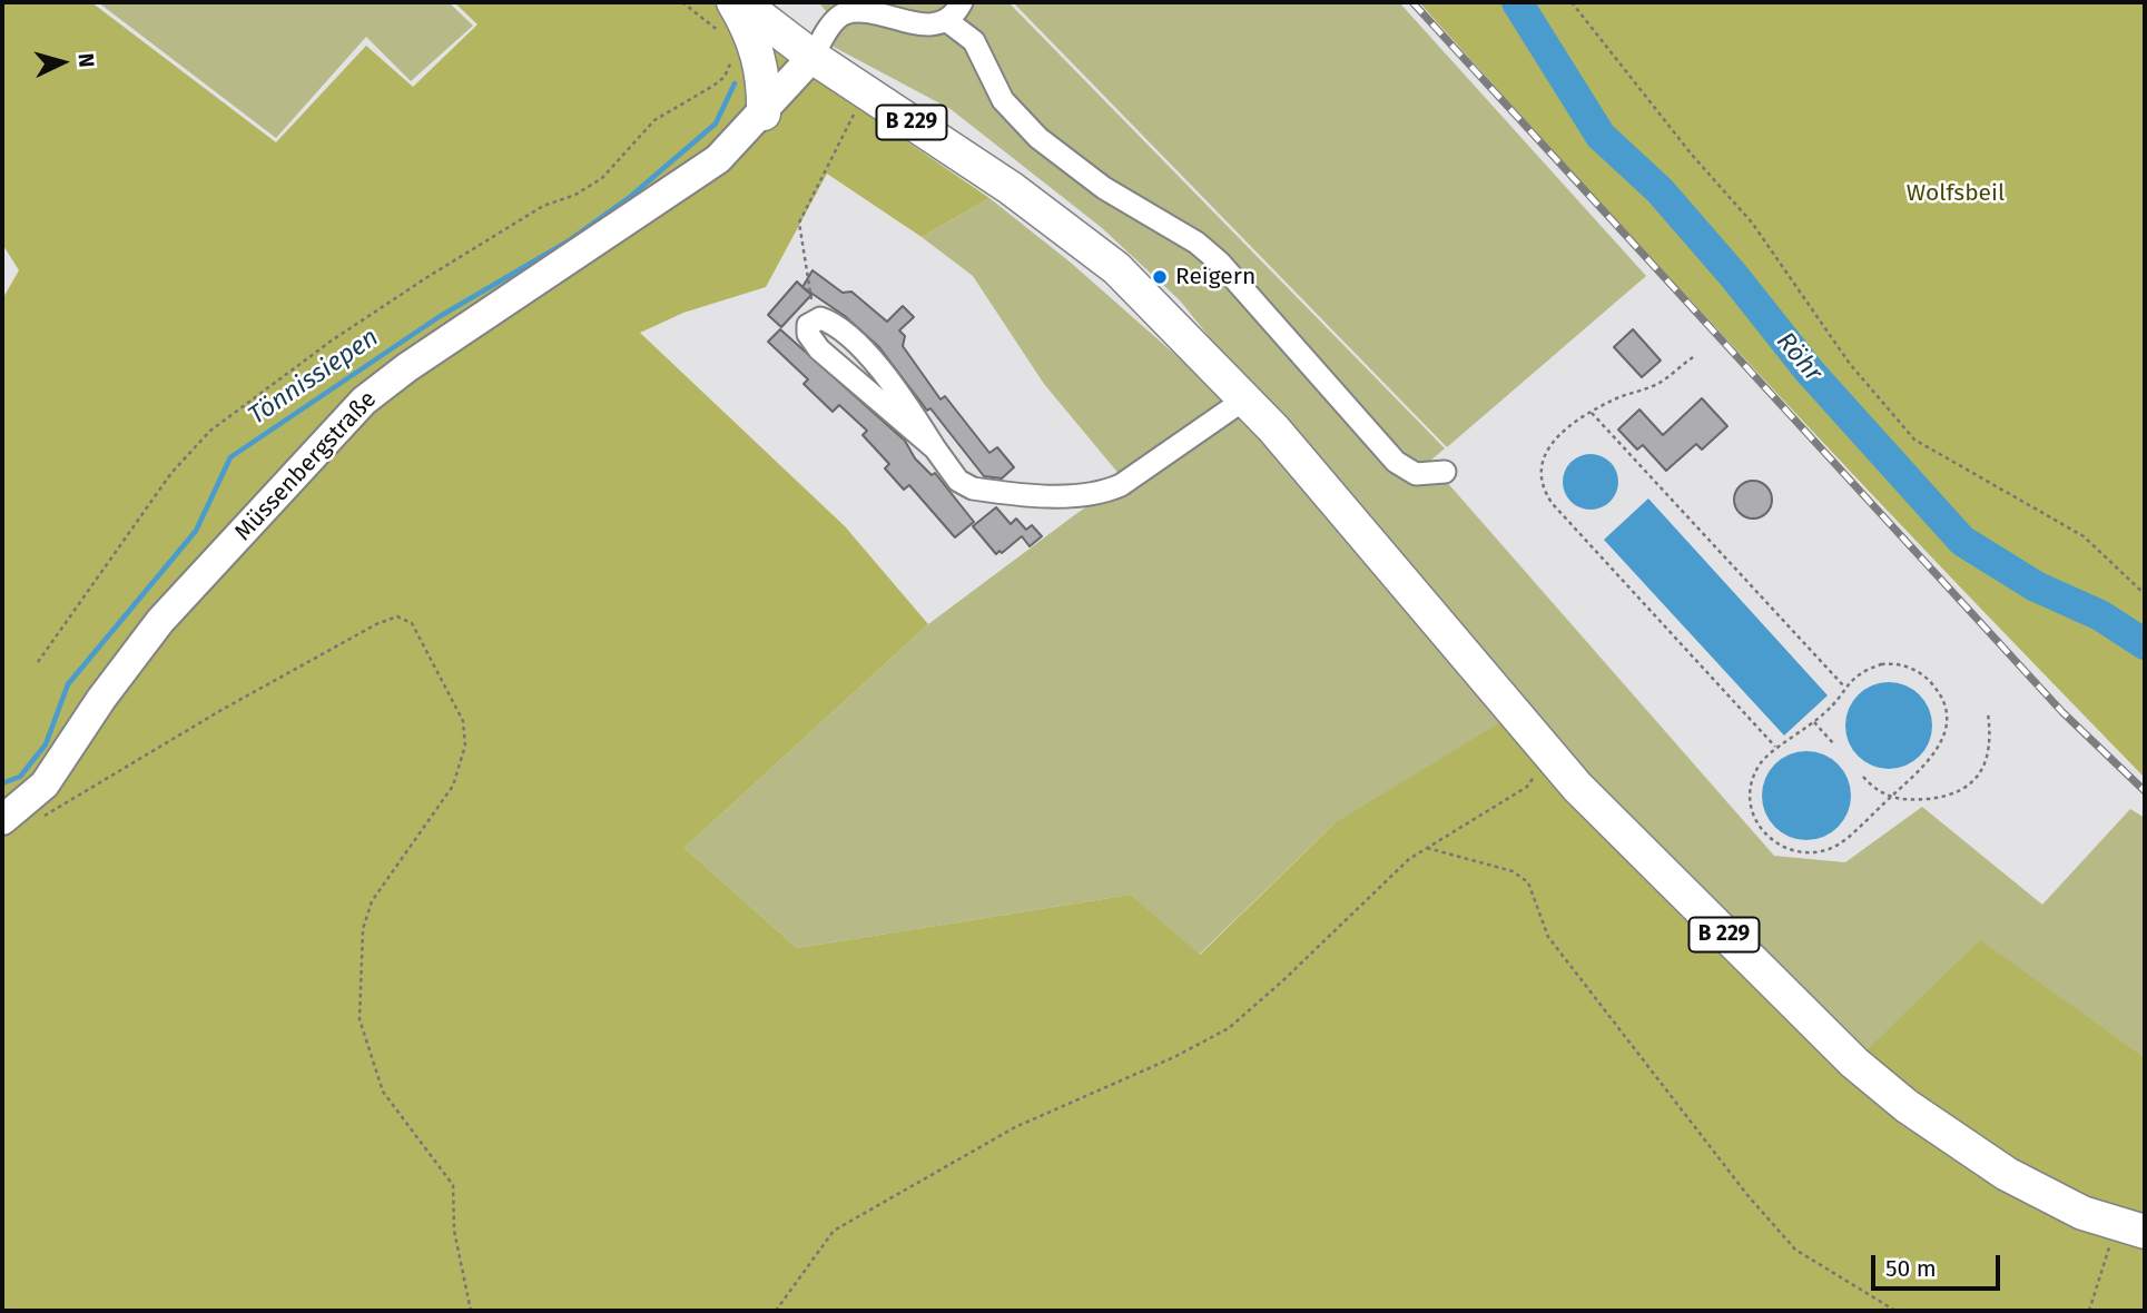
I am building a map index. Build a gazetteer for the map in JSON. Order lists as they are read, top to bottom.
{
  "streets": {
    "main road": ["B 229", "Müssenbergstraße"]
  },
  "crossings": [
    ["B 229", "Müssenbergstraße"]
  ],
  "water": ["Röhr", "Tönnissiepen"],
  "parks": ["Wolfsbeil"],
  "places": ["Reigern"],
  "scale_bar": "50 m",
  "north": "right"
}
